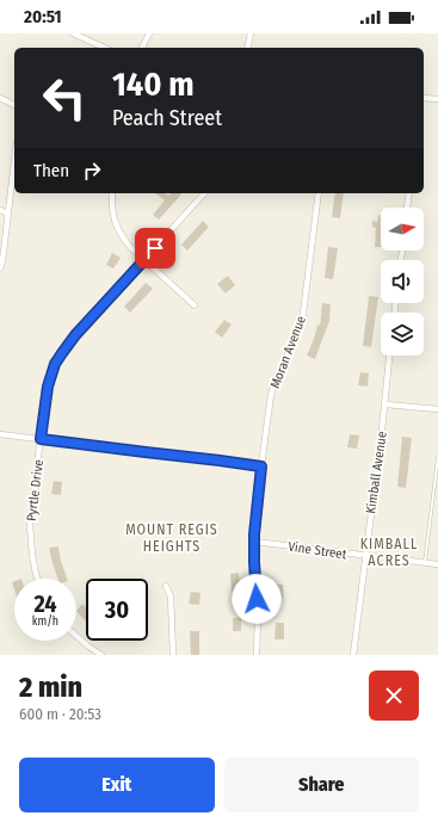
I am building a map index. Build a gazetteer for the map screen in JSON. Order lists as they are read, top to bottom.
{
  "streets": {
    "street": [
      "Moran Avenue",
      "Kimball Avenue",
      "Pyrtle Drive",
      "Vine Street"
    ]
  },
  "crossings": [
    ["Moran Avenue", "Vine Street"],
    ["Kimball Avenue", "Vine Street"]
  ],
  "districts": ["MOUNT REGIS HEIGHTS", "KIMBALL ACRES"],
  "north": "right",
  "page": {
    "status": "20:51",
    "turn": ["140 m", "Peach Street"],
    "then": "Then",
    "speed": "24 km/h",
    "limit": "30",
    "heading": ["2 min", "600 m · 20:53"],
    "buttons": ["Exit", "Share"]
  }
}
